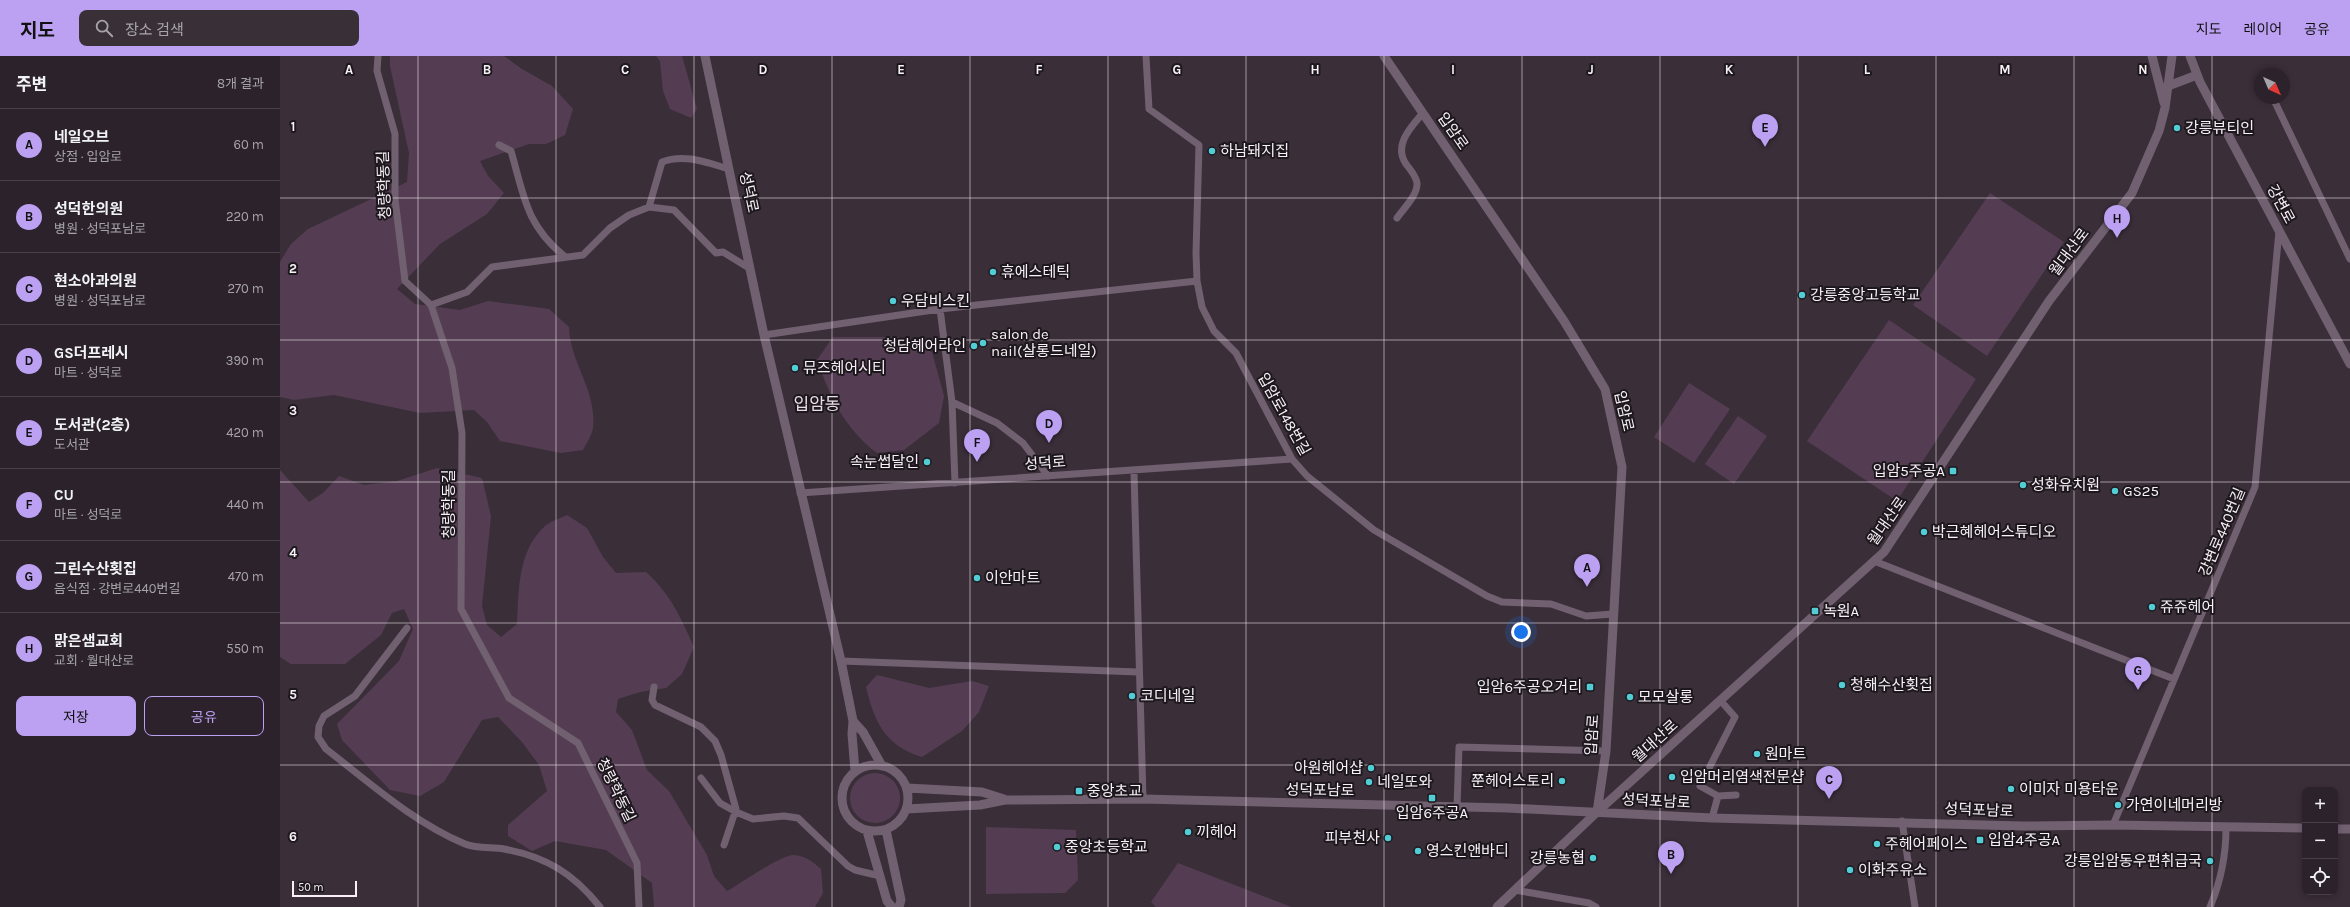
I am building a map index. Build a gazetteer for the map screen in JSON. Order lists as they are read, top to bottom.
{
  "streets": {
    "street": [
      "입암로",
      "청량학동길",
      "성덕로",
      "강변로",
      "월대산로",
      "입암로148번길",
      "강변로440번길",
      "성덕포남로"
    ]
  },
  "crossings": [
    ["입암로", "월대산로"],
    ["입암로", "입암로148번길"],
    ["입암로", "성덕포남로"],
    ["성덕로", "입암로148번길"],
    ["강변로", "강변로440번길"],
    ["월대산로", "성덕포남로"],
    ["강변로440번길", "성덕포남로"]
  ],
  "districts": ["입암동"],
  "places": {
    "other": [
      "강릉뷰티인",
      "하남돼지집",
      "휴에스테틱",
      "강릉중앙고등학교",
      "우담비스킨",
      "salon de nail(살롱드네일)",
      "청담헤어라인",
      "뮤즈헤어시티",
      "속눈썹달인",
      "성화유치원",
      "GS25",
      "박근혜헤어스튜디오",
      "이안마트",
      "쥬쥬헤어",
      "청해수산횟집",
      "코디네일",
      "모모살롱",
      "원마트",
      "아원헤어샵",
      "입암머리염색전문샵",
      "쭌헤어스토리",
      "네일또와",
      "이미자 미용타운",
      "가연이네머리방",
      "끼헤어",
      "피부천사",
      "주헤어페이스",
      "중앙초등학교",
      "영스킨앤바디",
      "강릉농협",
      "강릉입암동우편취급국",
      "이화주유소"
    ],
    "transit": [
      "입암5주공A",
      "녹원A",
      "입암6주공오거리",
      "중앙초교",
      "입암6주공A",
      "입암4주공A"
    ]
  },
  "scale_bar": "50 m",
  "north": "bottom right",
  "page": {
    "header": "지도",
    "search": "장소 검색",
    "nav": ["지도", "레이어", "공유"],
    "heading": ["주변", "8개 결과"],
    "list": [
      {
        "mark": "A",
        "name": "네일오브",
        "note": "상점 · 입암로",
        "value": "60 m"
      },
      {
        "mark": "B",
        "name": "성덕한의원",
        "note": "병원 · 성덕포남로",
        "value": "220 m"
      },
      {
        "mark": "C",
        "name": "현소아과의원",
        "note": "병원 · 성덕포남로",
        "value": "270 m"
      },
      {
        "mark": "D",
        "name": "GS더프레시",
        "note": "마트 · 성덕로",
        "value": "390 m"
      },
      {
        "mark": "E",
        "name": "도서관(2층)",
        "note": "도서관",
        "value": "420 m"
      },
      {
        "mark": "F",
        "name": "CU",
        "note": "마트 · 성덕로",
        "value": "440 m"
      },
      {
        "mark": "G",
        "name": "그린수산횟집",
        "note": "음식점 · 강변로440번길",
        "value": "470 m"
      },
      {
        "mark": "H",
        "name": "맑은샘교회",
        "note": "교회 · 월대산로",
        "value": "550 m"
      }
    ],
    "pins": [
      "E",
      "H",
      "D",
      "F",
      "A",
      "G",
      "C",
      "B"
    ],
    "buttons": ["저장", "공유"],
    "map_buttons": ["+", "−"],
    "scale": "50 m"
  },
  "grid": {
    "columns": [
      "A",
      "B",
      "C",
      "D",
      "E",
      "F",
      "G",
      "H",
      "I",
      "J",
      "K",
      "L",
      "M",
      "N"
    ],
    "rows": [
      "1",
      "2",
      "3",
      "4",
      "5",
      "6"
    ]
  }
}
